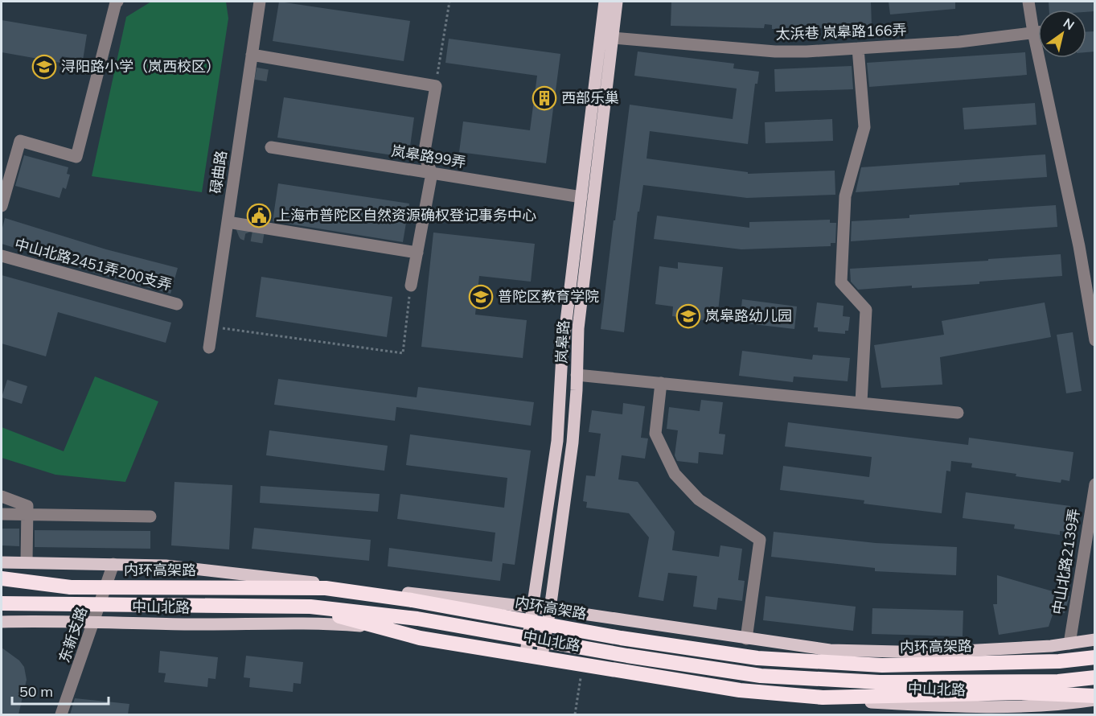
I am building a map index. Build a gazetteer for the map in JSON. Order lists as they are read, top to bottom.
{
  "streets": {
    "highway": ["内环高架路"],
    "main road": ["岚皋路", "中山北路"],
    "street": [
      "太浜巷 岚皋路166弄",
      "岚皋路99弄",
      "碌曲路",
      "中山北路2451弄200支弄",
      "中山北路2139弄",
      "东新支路"
    ]
  },
  "crossings": [
    ["太浜巷 岚皋路166弄", "岚皋路"],
    ["岚皋路99弄", "岚皋路"],
    ["岚皋路", "中山北路"],
    ["中山北路2139弄", "中山北路"],
    ["中山北路", "东新支路"]
  ],
  "places": {
    "school or university": ["浔阳路小学（岚西校区）", "普陀区教育学院", "岚皋路幼儿园"],
    "building": ["西部乐巢"],
    "public building": ["上海市普陀区自然资源确权登记事务中心"]
  },
  "scale_bar": "50 m",
  "north": "top right"
}
